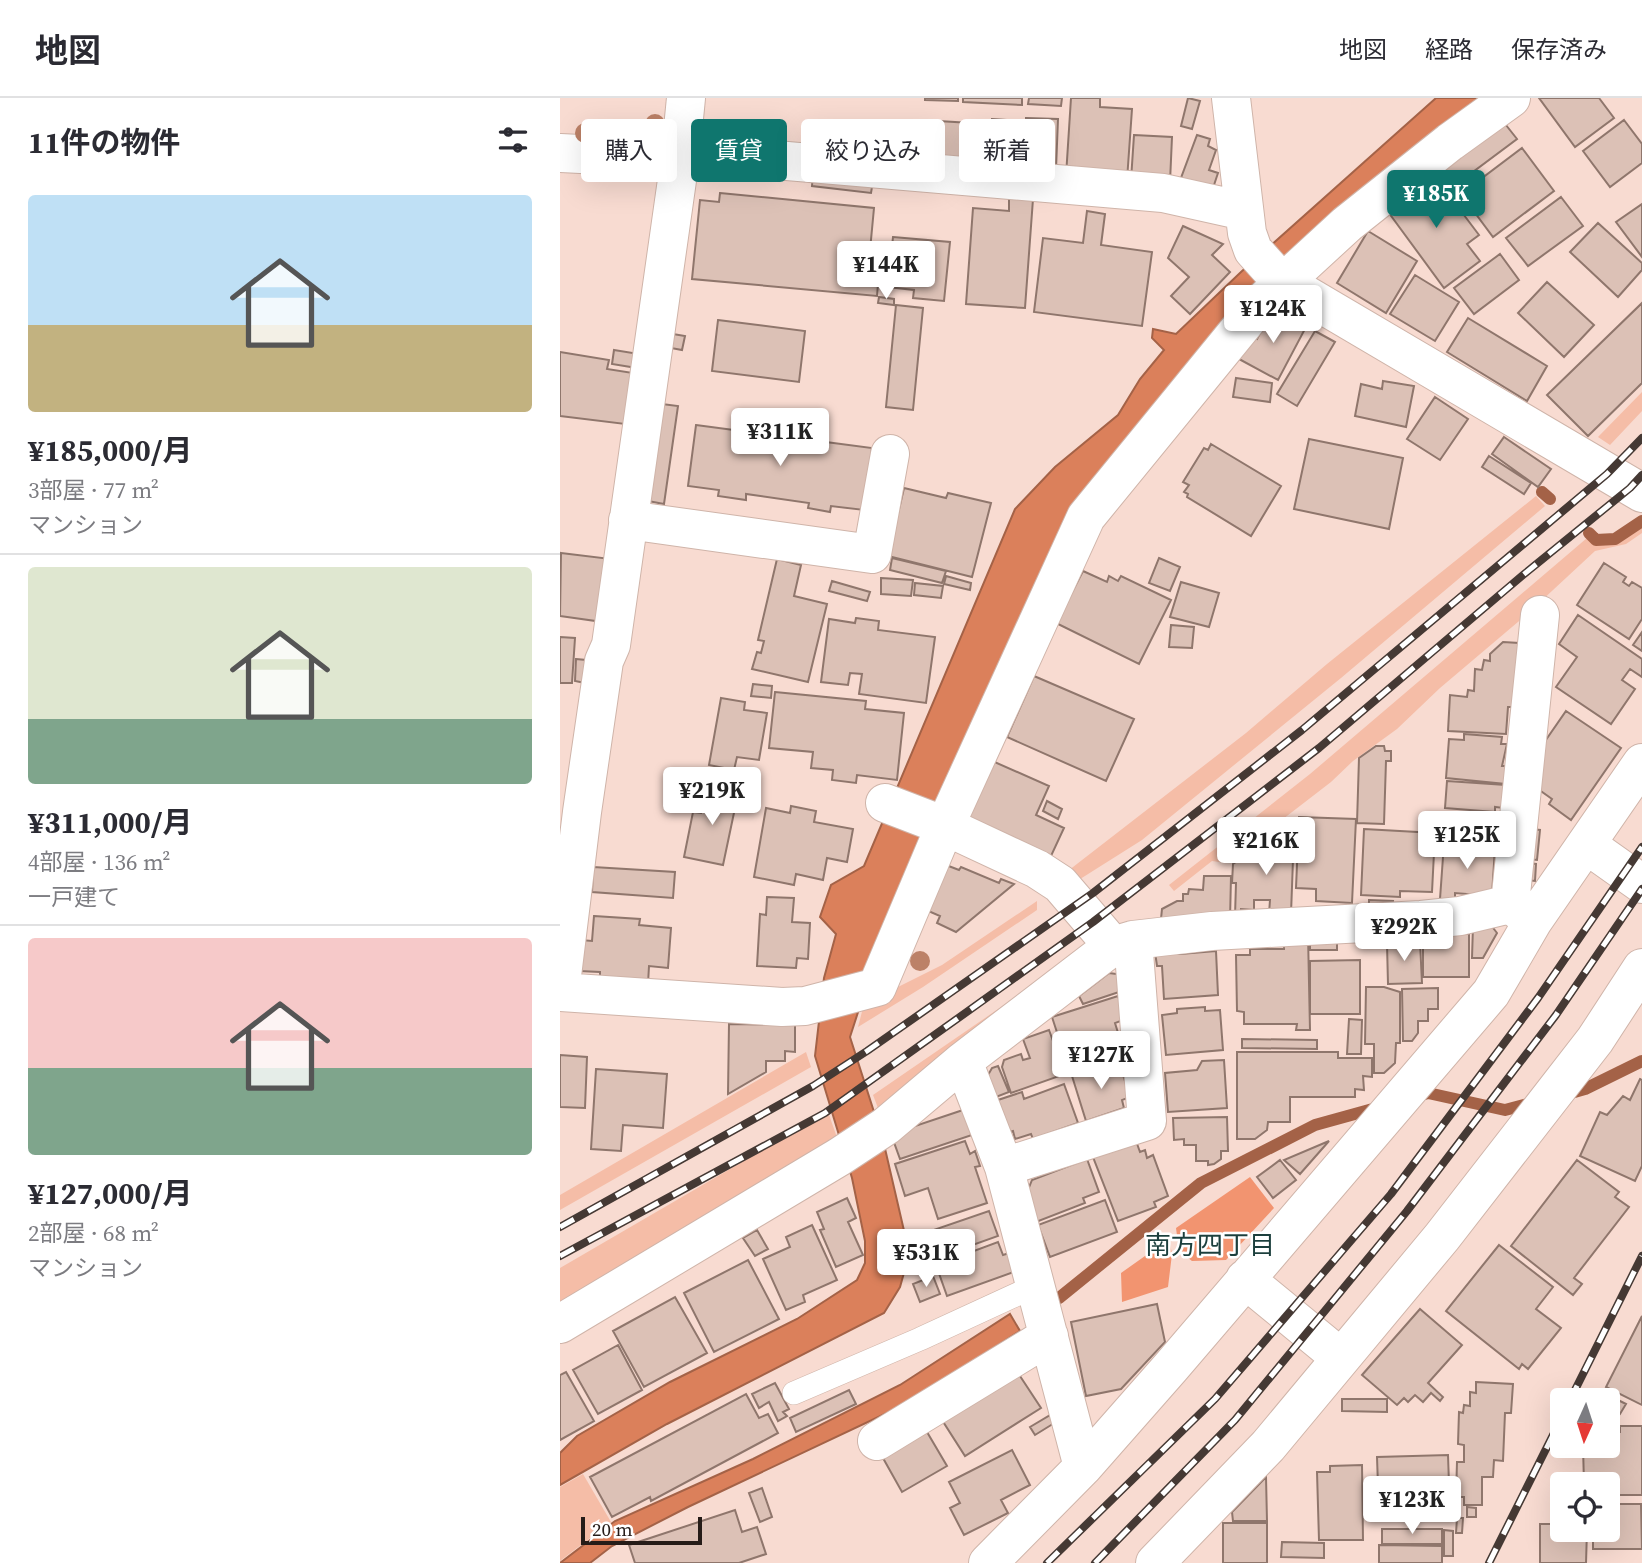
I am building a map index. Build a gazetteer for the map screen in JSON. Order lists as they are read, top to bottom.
{
  "districts": ["南方四丁目"],
  "scale_bar": "20 m",
  "north": "bottom",
  "page": {
    "header": "地図",
    "nav": ["地図", "経路", "保存済み"],
    "heading": "11件の物件",
    "chip": [
      "購入",
      "賃貸",
      "絞り込み",
      "新着"
    ],
    "price": [
      "¥185K",
      "¥144K",
      "¥124K",
      "¥311K",
      "¥219K",
      "¥125K",
      "¥216K",
      "¥292K",
      "¥127K",
      "¥531K",
      "¥123K"
    ],
    "list": [
      {
        "name": "¥185,000/月",
        "note": "3部屋 · 77 m² · マンション"
      },
      {
        "name": "¥311,000/月",
        "note": "4部屋 · 136 m² · 一戸建て"
      },
      {
        "name": "¥127,000/月",
        "note": "2部屋 · 68 m² · マンション"
      }
    ],
    "scale": "20 m"
  }
}
